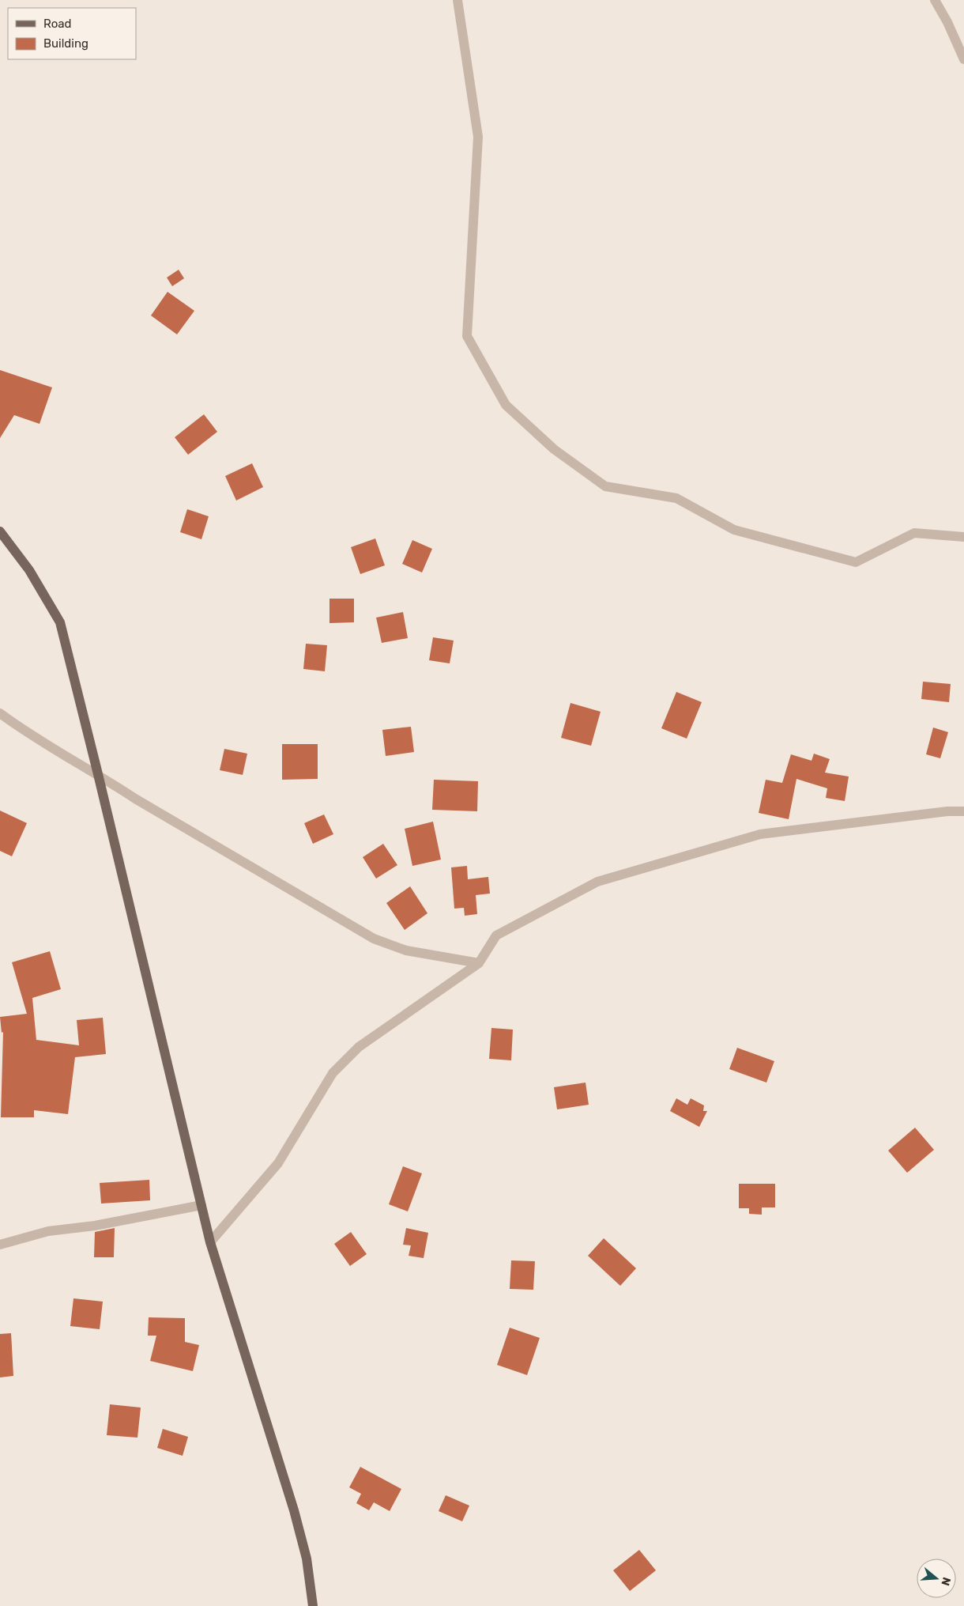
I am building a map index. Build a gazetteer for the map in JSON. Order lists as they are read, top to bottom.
{
  "legend": ["Road", "Building"],
  "north": "right"
}
